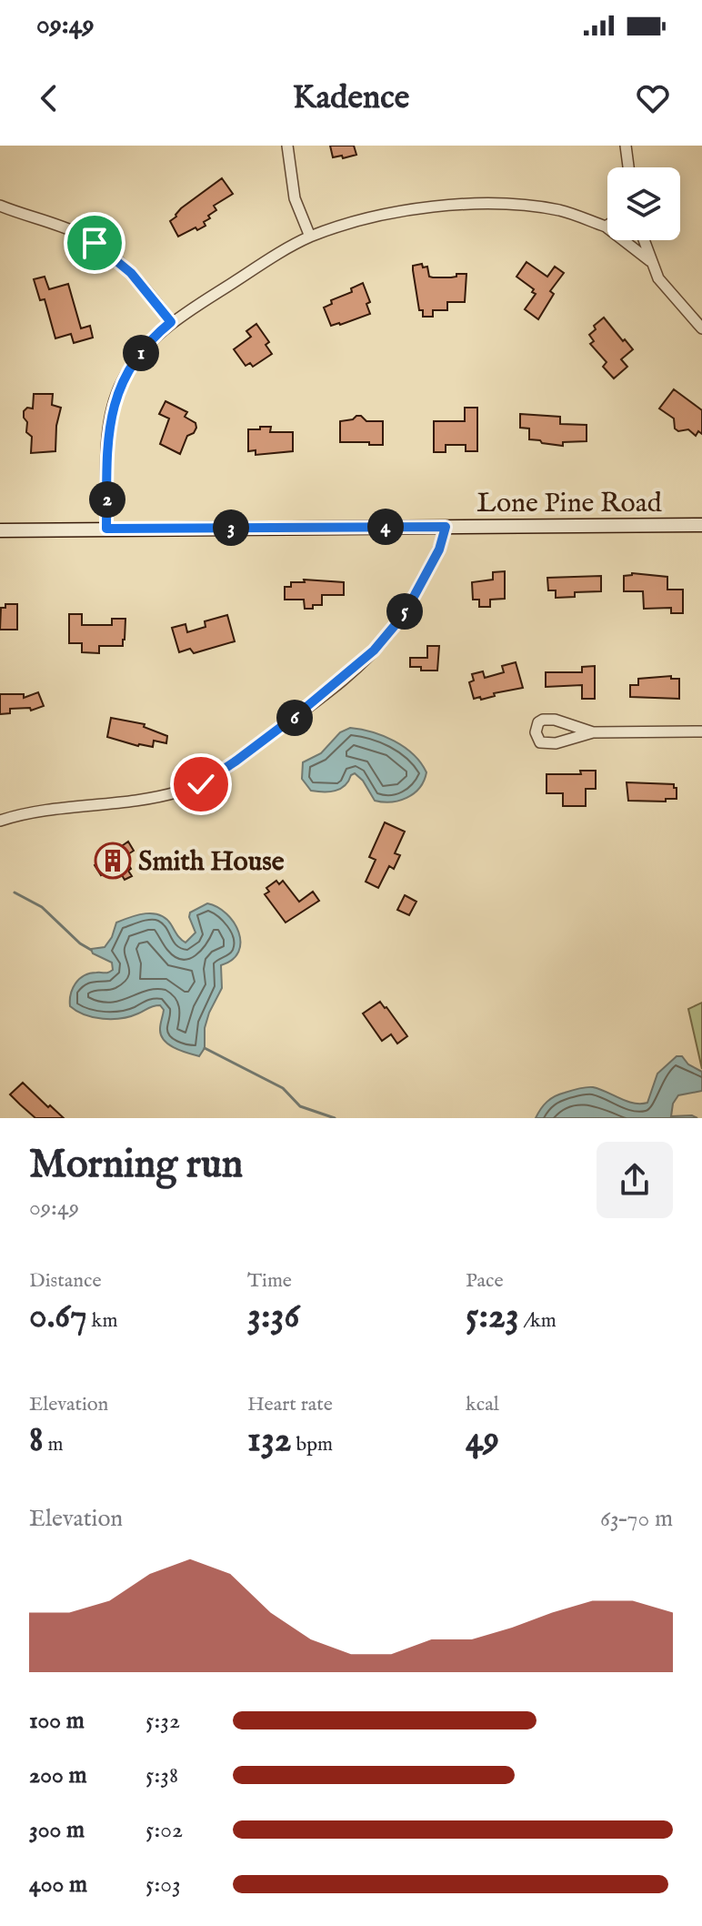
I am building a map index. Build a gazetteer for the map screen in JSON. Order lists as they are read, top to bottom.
{
  "streets": {
    "street": ["Lone Pine Road"]
  },
  "places": {
    "building": ["Smith House"]
  },
  "page": {
    "status": "09:49",
    "header": "Kadence",
    "pins": [
      "1",
      "2",
      "4",
      "3",
      "5",
      "6"
    ],
    "heading": ["Morning run", "09:49"],
    "stats": [
      ["Distance", "0.67 km"],
      ["Time", "3:36"],
      ["Pace", "5:23 /km"],
      ["Elevation", "8 m"],
      ["Heart rate", "132 bpm"],
      ["kcal", "49"]
    ],
    "chart": ["Elevation", "63–70 m"],
    "list": [
      {
        "name": "100 m",
        "note": "5:32"
      },
      {
        "name": "200 m",
        "note": "5:38"
      },
      {
        "name": "300 m",
        "note": "5:02"
      },
      {
        "name": "400 m",
        "note": "5:03"
      }
    ]
  }
}
